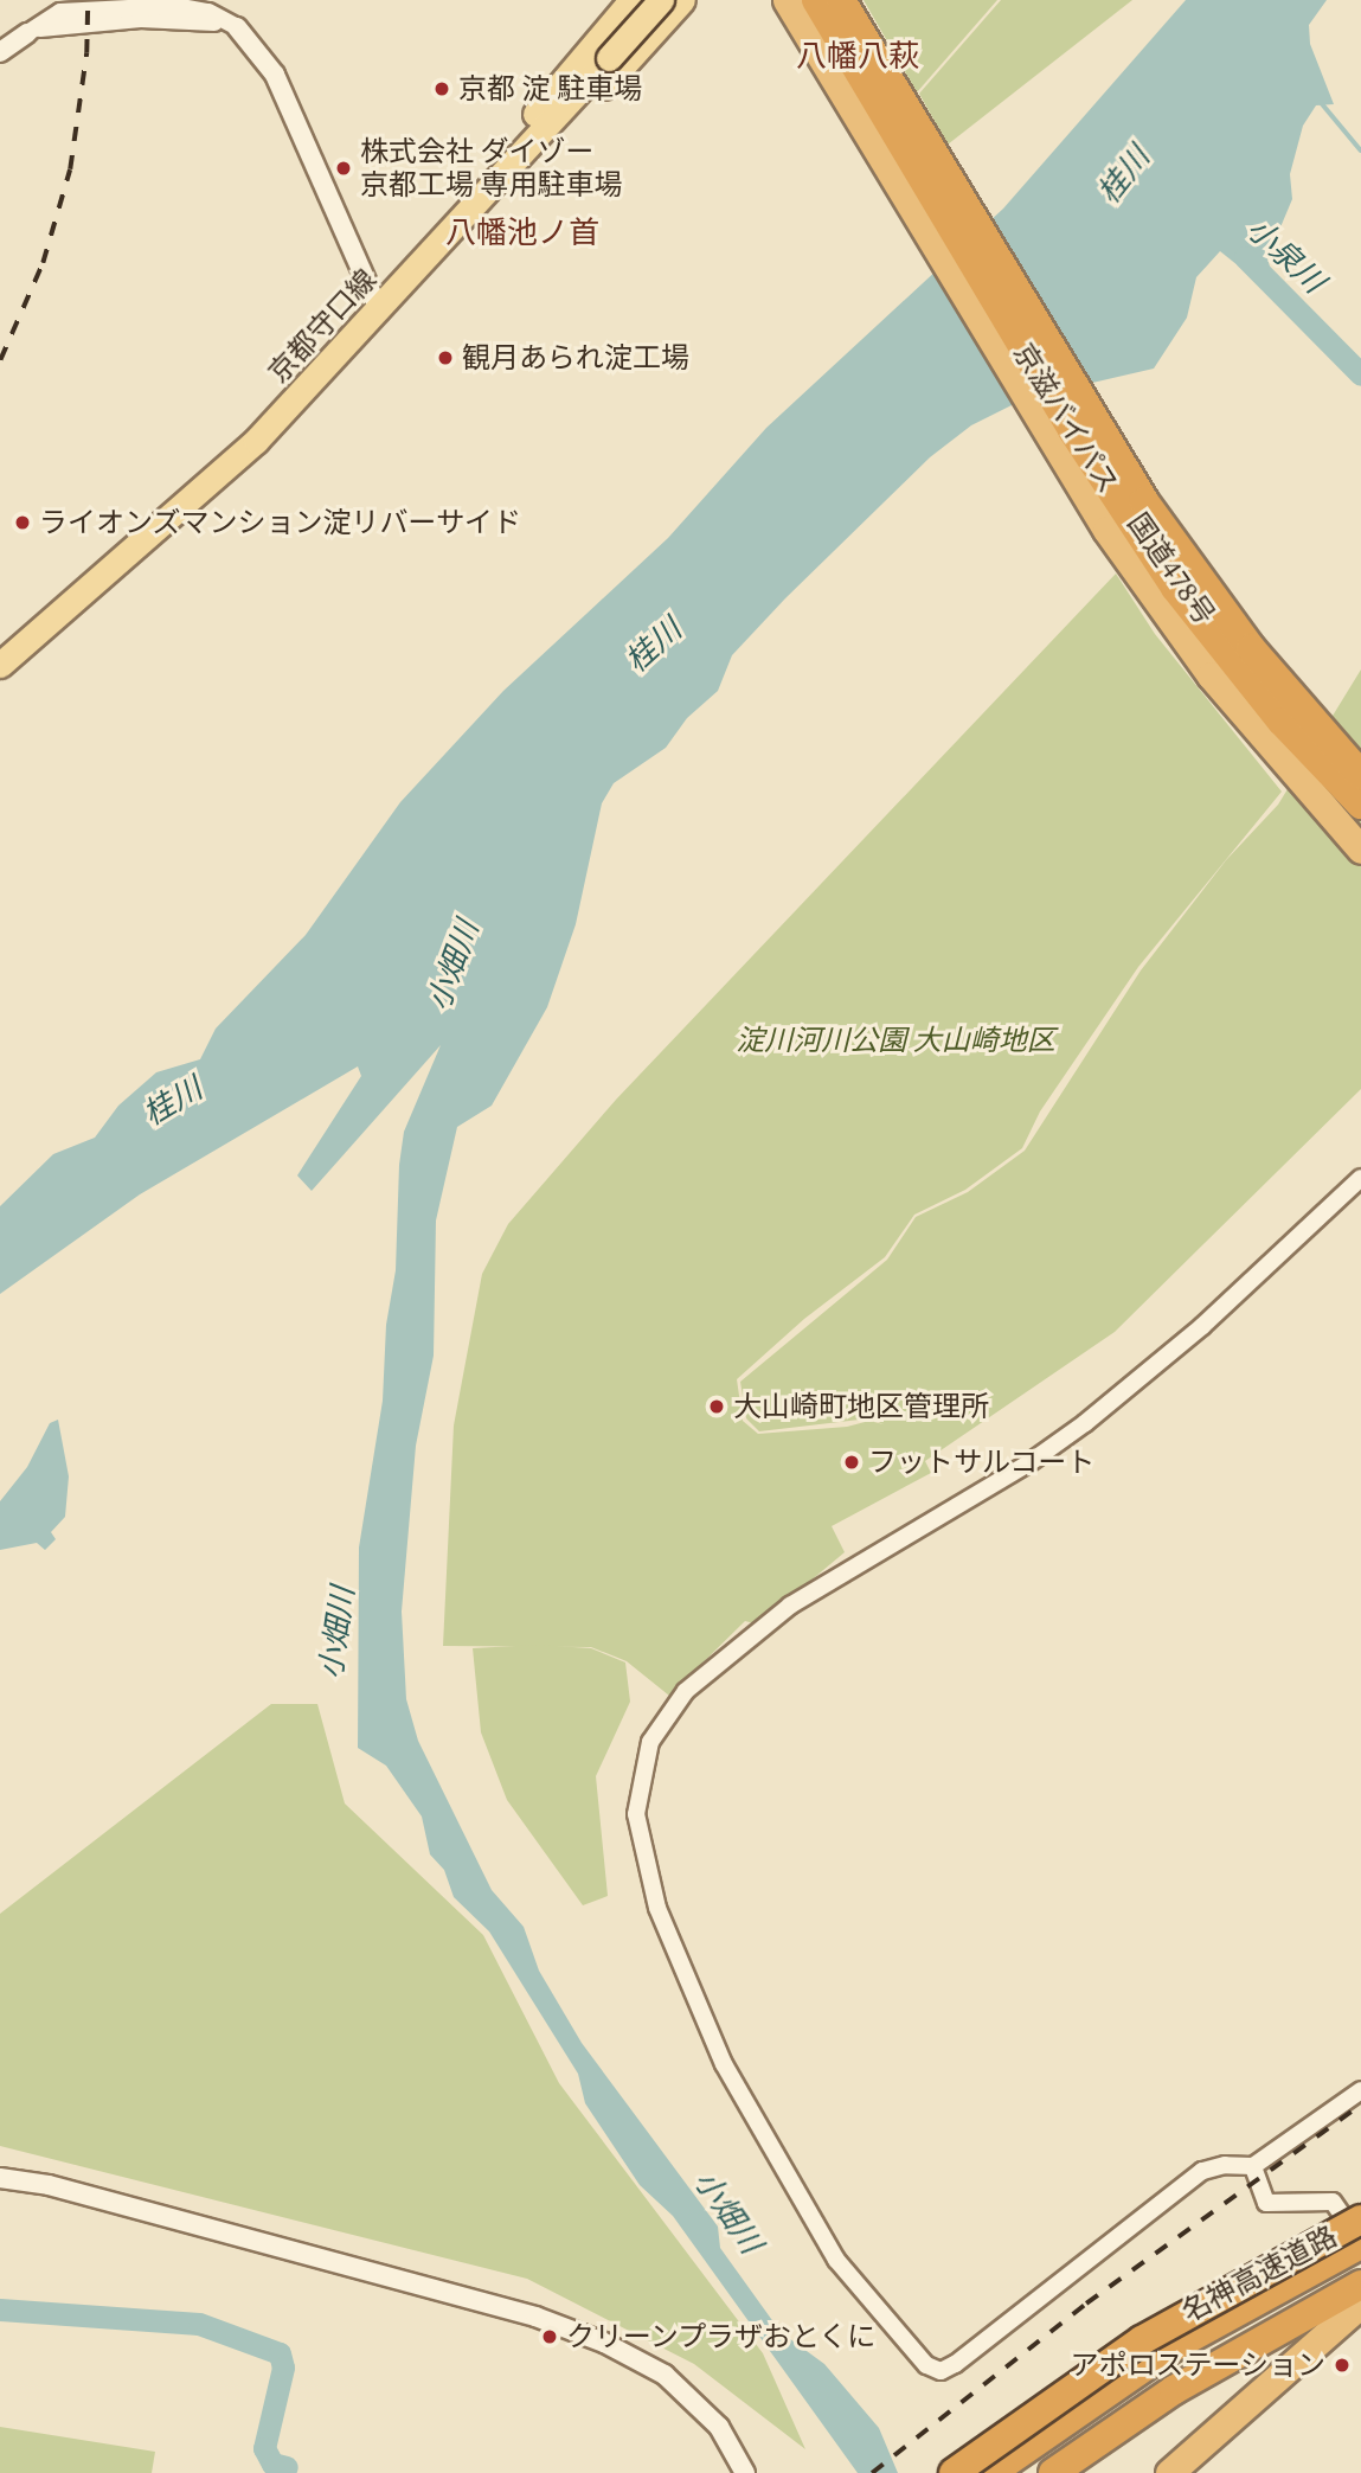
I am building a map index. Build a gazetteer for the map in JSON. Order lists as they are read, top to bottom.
{
  "streets": {
    "highway": ["京滋バイパス", "国道478号", "名神高速道路"],
    "main road": ["京都守口線"]
  },
  "districts": ["八幡八萩", "八幡池ノ首"],
  "water": ["桂川", "小泉川", "小畑川"],
  "parks": ["淀川河川公園 大山崎地区"],
  "places": [
    "京都 淀 駐車場",
    "株式会社 ダイゾー 京都工場 専用駐車場",
    "観月あられ淀工場",
    "ライオンズマンション淀リバーサイド",
    "大山崎町地区管理所",
    "フットサルコート",
    "クリーンプラザおとくに",
    "アポロステーション"
  ]
}
